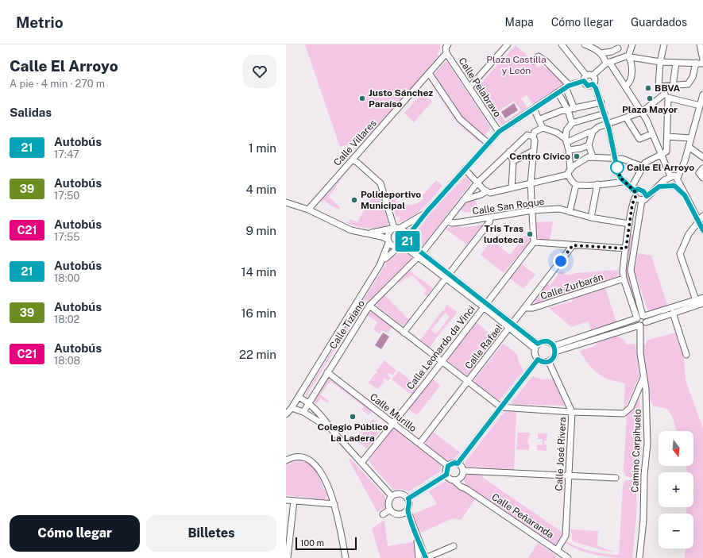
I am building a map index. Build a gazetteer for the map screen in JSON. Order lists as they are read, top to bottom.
{
  "streets": {
    "street": [
      "Calle Pelabravo",
      "Calle Villares",
      "Calle San Roque",
      "Calle Zurbarán",
      "Calle Tiziano",
      "Calle Rafael",
      "Calle Leonardo da Vinci",
      "Calle Murillo",
      "Camino Carpihuelo",
      "Calle José Rivera",
      "Calle Peñaranda"
    ]
  },
  "crossings": [
    ["Calle Pelabravo", "Calle Villares"],
    ["Calle San Roque", "Calle Tiziano"],
    ["Calle Zurbarán", "Calle Rafael"],
    ["Calle Tiziano", "Calle Murillo"],
    ["Calle Rafael", "Calle Murillo"],
    ["Calle Leonardo da Vinci", "Calle Murillo"],
    ["Calle Murillo", "Calle Peñaranda"],
    ["Calle José Rivera", "Calle Peñaranda"]
  ],
  "parks": ["Plaza Castilla y León"],
  "places": [
    "BBVA",
    "Justo Sánchez Paraíso",
    "Plaza Mayor",
    "Centro Cívico",
    "Calle El Arroyo",
    "Polideportivo Municipal",
    "Tris Tras ludoteca",
    "Colegio Público La Ladera"
  ],
  "lines": ["bus line 21"],
  "scale_bar": "100 m",
  "north": "bottom",
  "page": {
    "header": "Metrio",
    "nav": ["Mapa", "Cómo llegar", "Guardados"],
    "heading": [
      ["Calle El Arroyo", "A pie · 4 min · 270 m"],
      "Salidas"
    ],
    "on_map": "21",
    "list": [
      {
        "mark": "21",
        "name": "Autobús",
        "note": "17:47",
        "value": "1 min"
      },
      {
        "mark": "39",
        "name": "Autobús",
        "note": "17:50",
        "value": "4 min"
      },
      {
        "mark": "C21",
        "name": "Autobús",
        "note": "17:55",
        "value": "9 min"
      },
      {
        "mark": "21",
        "name": "Autobús",
        "note": "18:00",
        "value": "14 min"
      },
      {
        "mark": "39",
        "name": "Autobús",
        "note": "18:02",
        "value": "16 min"
      },
      {
        "mark": "C21",
        "name": "Autobús",
        "note": "18:08",
        "value": "22 min"
      }
    ],
    "map_buttons": ["+", "−"],
    "buttons": ["Cómo llegar", "Billetes"],
    "scale": "100 m"
  }
}
